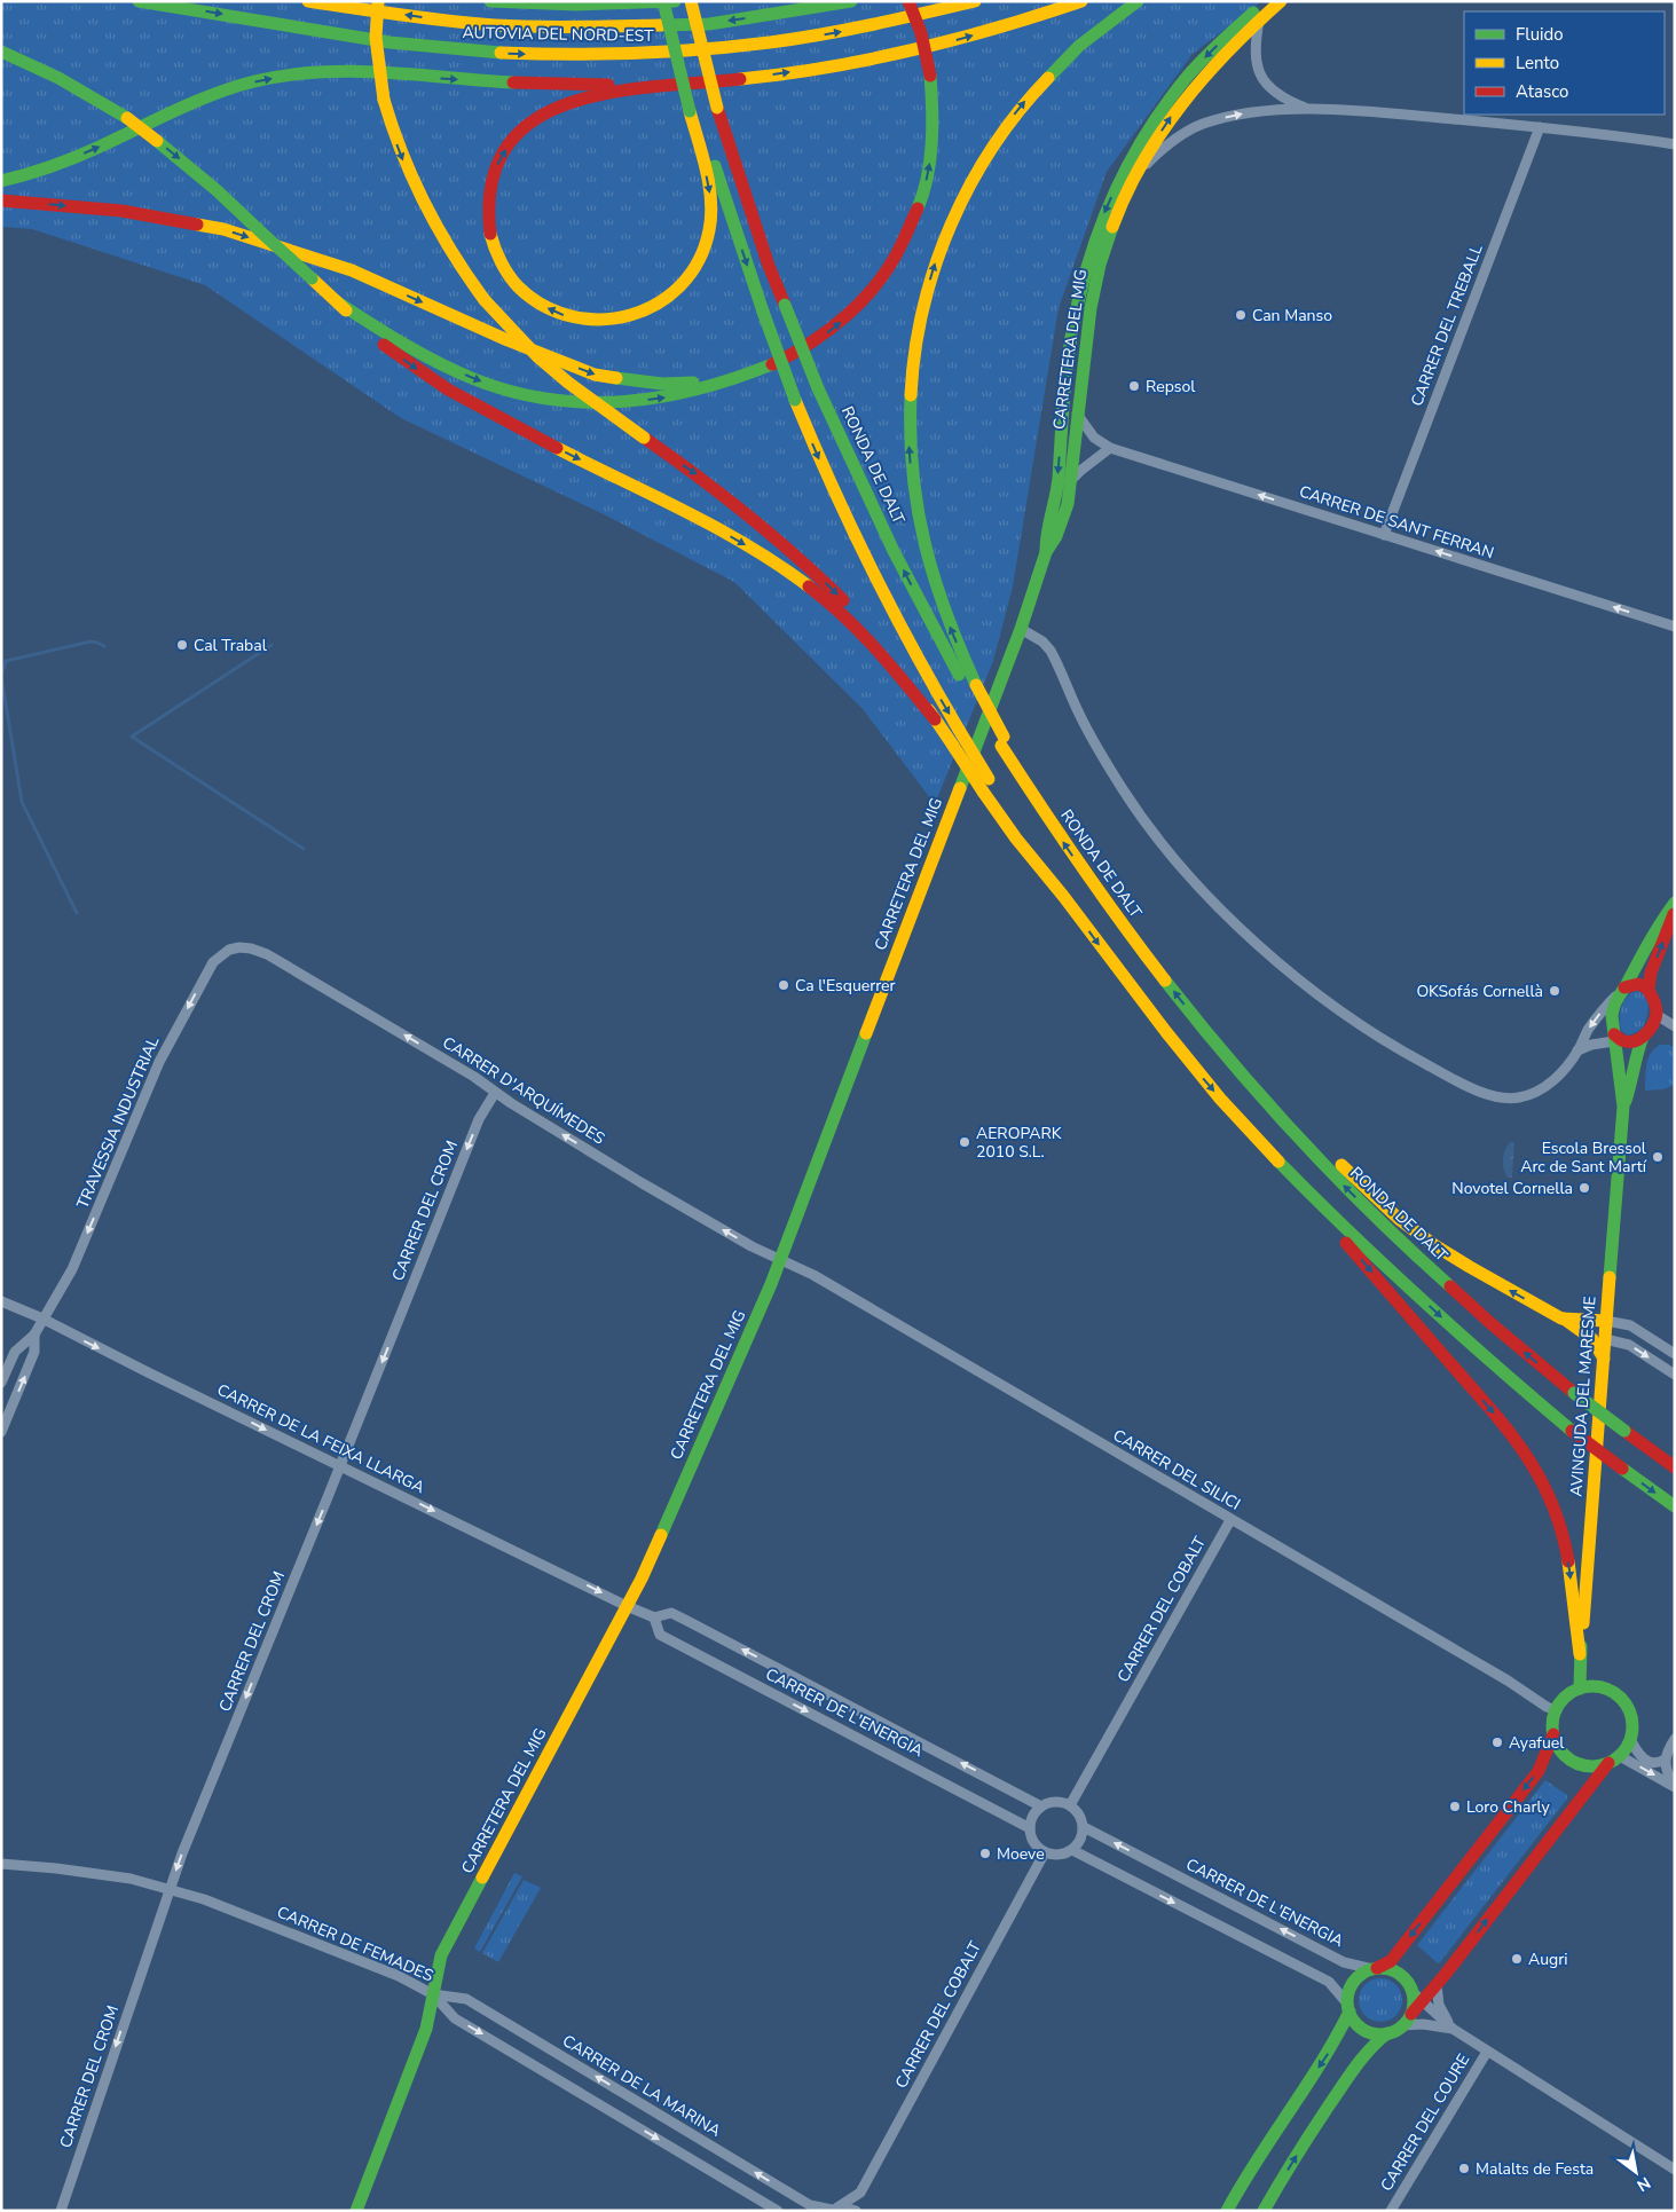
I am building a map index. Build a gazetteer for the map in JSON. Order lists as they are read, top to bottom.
{
  "streets": {
    "main road": [
      "AUTOVIA DEL NORD-EST",
      "CARRETERA DEL MIG",
      "RONDA DE DALT",
      "AVINGUDA DEL MARESME"
    ],
    "street": [
      "CARRER DEL TREBALL",
      "CARRER DE SANT FERRAN",
      "CARRER D'ARQUÍMEDES",
      "TRAVESSIA INDUSTRIAL",
      "CARRER DEL CROM",
      "CARRER DE LA FEIXA LLARGA",
      "CARRER DEL SILICI",
      "CARRER DEL COBALT",
      "CARRER DE L'ENERGIA",
      "CARRER DE FEMADES",
      "CARRER DE LA MARINA",
      "CARRER DEL COURE"
    ]
  },
  "crossings": [
    ["CARRER DEL TREBALL", "CARRER DE SANT FERRAN"],
    ["CARRETERA DEL MIG", "CARRER DE SANT FERRAN"],
    ["CARRETERA DEL MIG", "CARRER D'ARQUÍMEDES"],
    ["CARRETERA DEL MIG", "CARRER DE LA FEIXA LLARGA"],
    ["CARRETERA DEL MIG", "CARRER DEL SILICI"],
    ["CARRETERA DEL MIG", "CARRER DE L'ENERGIA"],
    ["CARRETERA DEL MIG", "CARRER DE FEMADES"],
    ["CARRETERA DEL MIG", "CARRER DE LA MARINA"],
    ["CARRER D'ARQUÍMEDES", "TRAVESSIA INDUSTRIAL"],
    ["CARRER D'ARQUÍMEDES", "CARRER DEL CROM"],
    ["CARRER D'ARQUÍMEDES", "CARRER DEL SILICI"],
    ["TRAVESSIA INDUSTRIAL", "CARRER DE LA FEIXA LLARGA"],
    ["CARRER DEL CROM", "CARRER DE LA FEIXA LLARGA"],
    ["CARRER DEL CROM", "CARRER DE FEMADES"],
    ["AVINGUDA DEL MARESME", "CARRER DEL SILICI"],
    ["CARRER DE LA FEIXA LLARGA", "CARRER DE L'ENERGIA"],
    ["CARRER DEL SILICI", "CARRER DEL COBALT"],
    ["CARRER DEL COBALT", "CARRER DE L'ENERGIA"],
    ["CARRER DEL COBALT", "CARRER DE LA MARINA"],
    ["CARRER DE FEMADES", "CARRER DE LA MARINA"]
  ],
  "one_way": [
    "CARRER DE SANT FERRAN",
    "CARRER D'ARQUÍMEDES",
    "CARRER DEL CROM",
    "CARRER DE LA FEIXA LLARGA",
    "CARRER DE FEMADES",
    "CARRER DE LA MARINA"
  ],
  "places": [
    "Can Manso",
    "Repsol",
    "Cal Trabal",
    "Ca l'Esquerrer",
    "OKSofás Cornellà",
    "AEROPARK 2010 S.L.",
    "Escola Bressol Arc de Sant Martí",
    "Novotel Cornella",
    "Ayafuel",
    "Loro Charly",
    "Moeve",
    "Augri",
    "Malalts de Festa"
  ],
  "legend": ["Fluido", "Lento", "Atasco"],
  "north": "bottom right"
}
